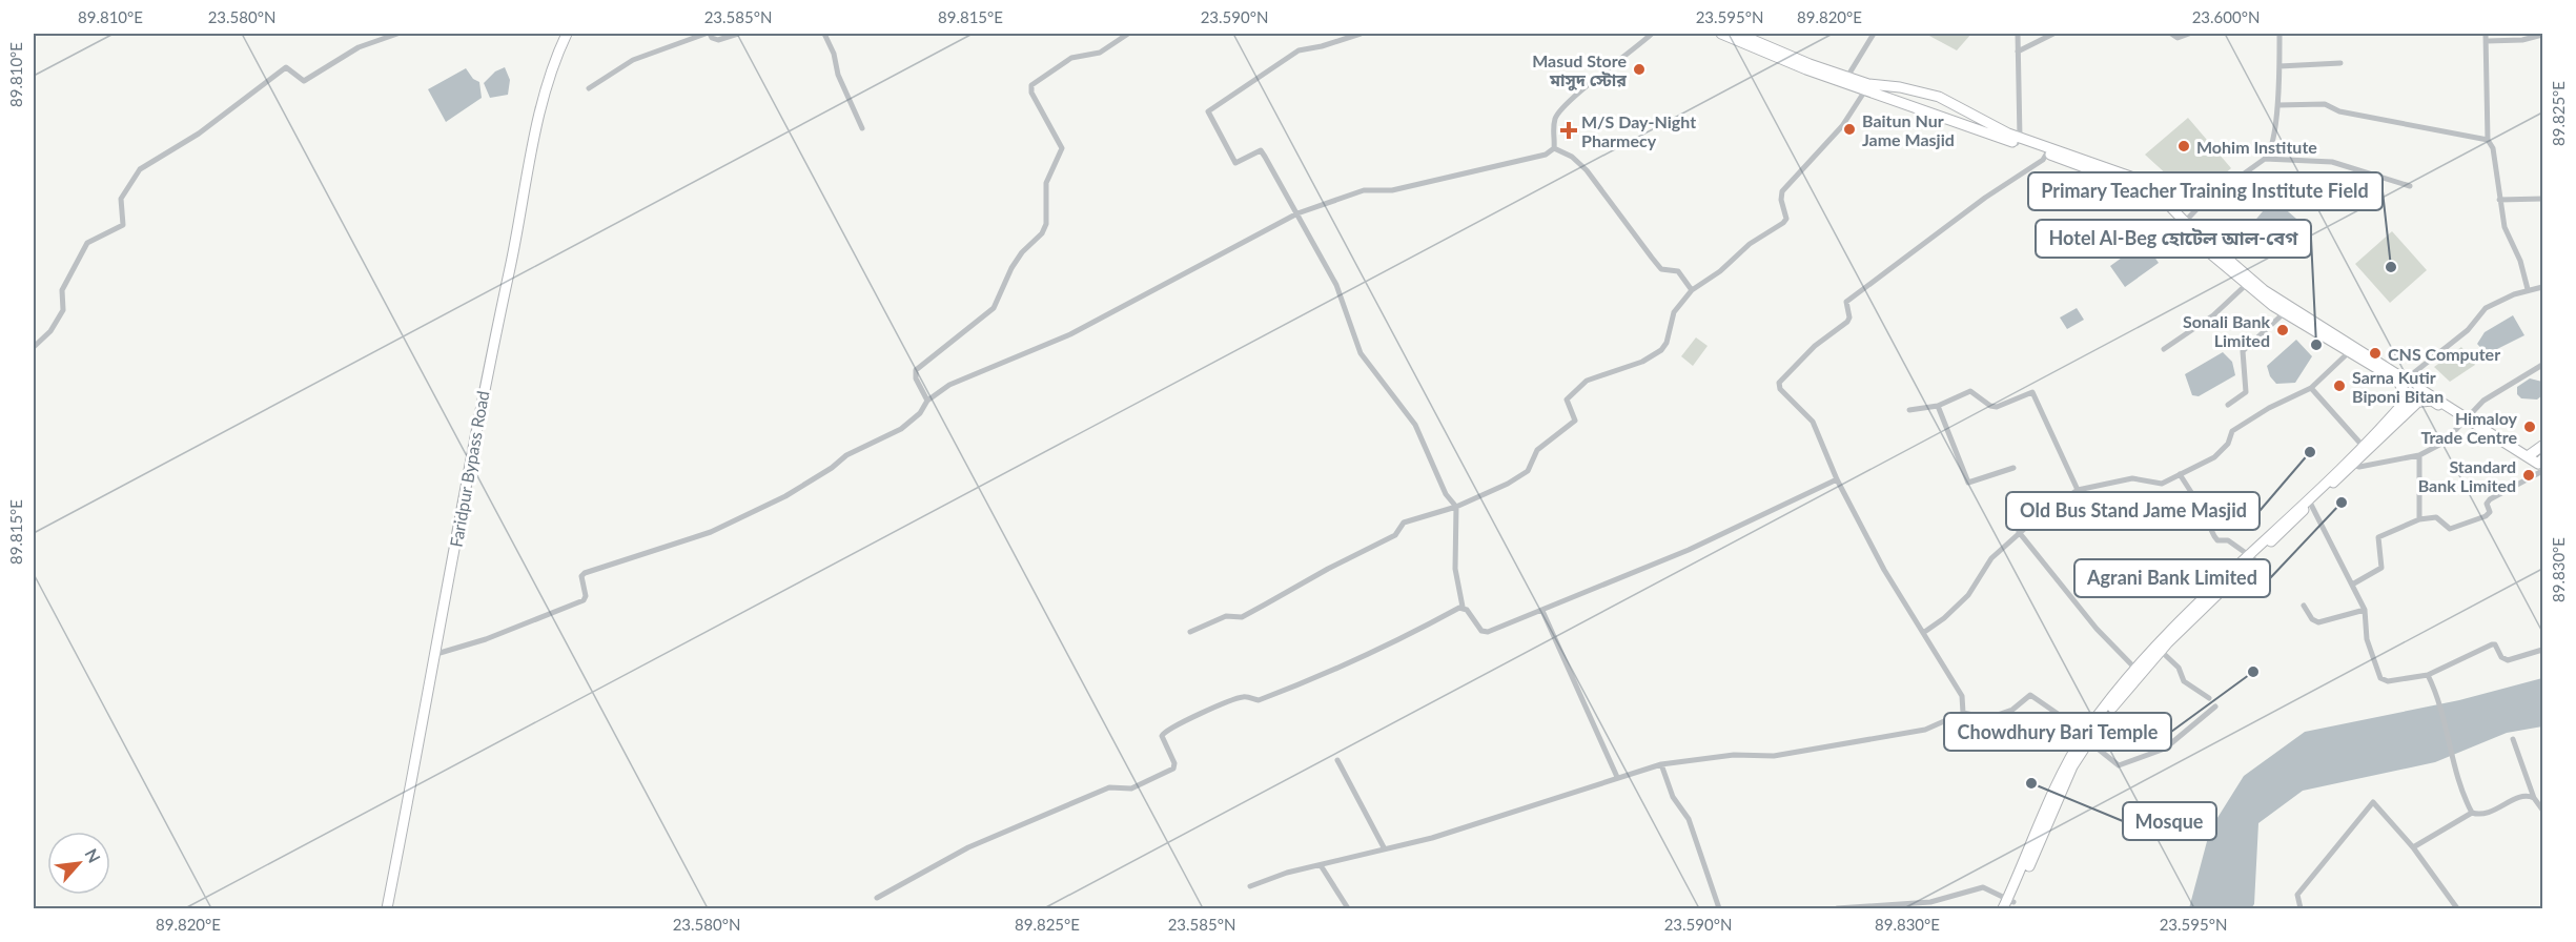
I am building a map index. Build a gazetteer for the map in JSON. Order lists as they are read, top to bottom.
{
  "streets": {
    "highway": ["Faridpur Bypass Road"]
  },
  "places": {
    "other": [
      "Masud Store মাসুদ স্টোর",
      "Baitun Nur Jame Masjid",
      "Mohim Institute",
      "Primary Teacher Training Institute Field",
      "Sonali Bank Limited",
      "Hotel Al-Beg হোটেল আল-বেগ",
      "CNS Computer",
      "Sarna Kutir Biponi Bitan",
      "Himaloy Trade Centre",
      "Old Bus Stand Jame Masjid",
      "Standard Bank Limited",
      "Agrani Bank Limited",
      "Chowdhury Bari Temple",
      "Mosque"
    ],
    "health": ["M/S Day-Night Pharmecy"]
  },
  "north": "top right",
  "coordinates": [
    "89.810°E",
    "23.580°N",
    "23.585°N",
    "89.815°E",
    "23.590°N",
    "23.595°N",
    "89.820°E",
    "23.600°N",
    "89.825°E",
    "89.830°E"
  ]
}
